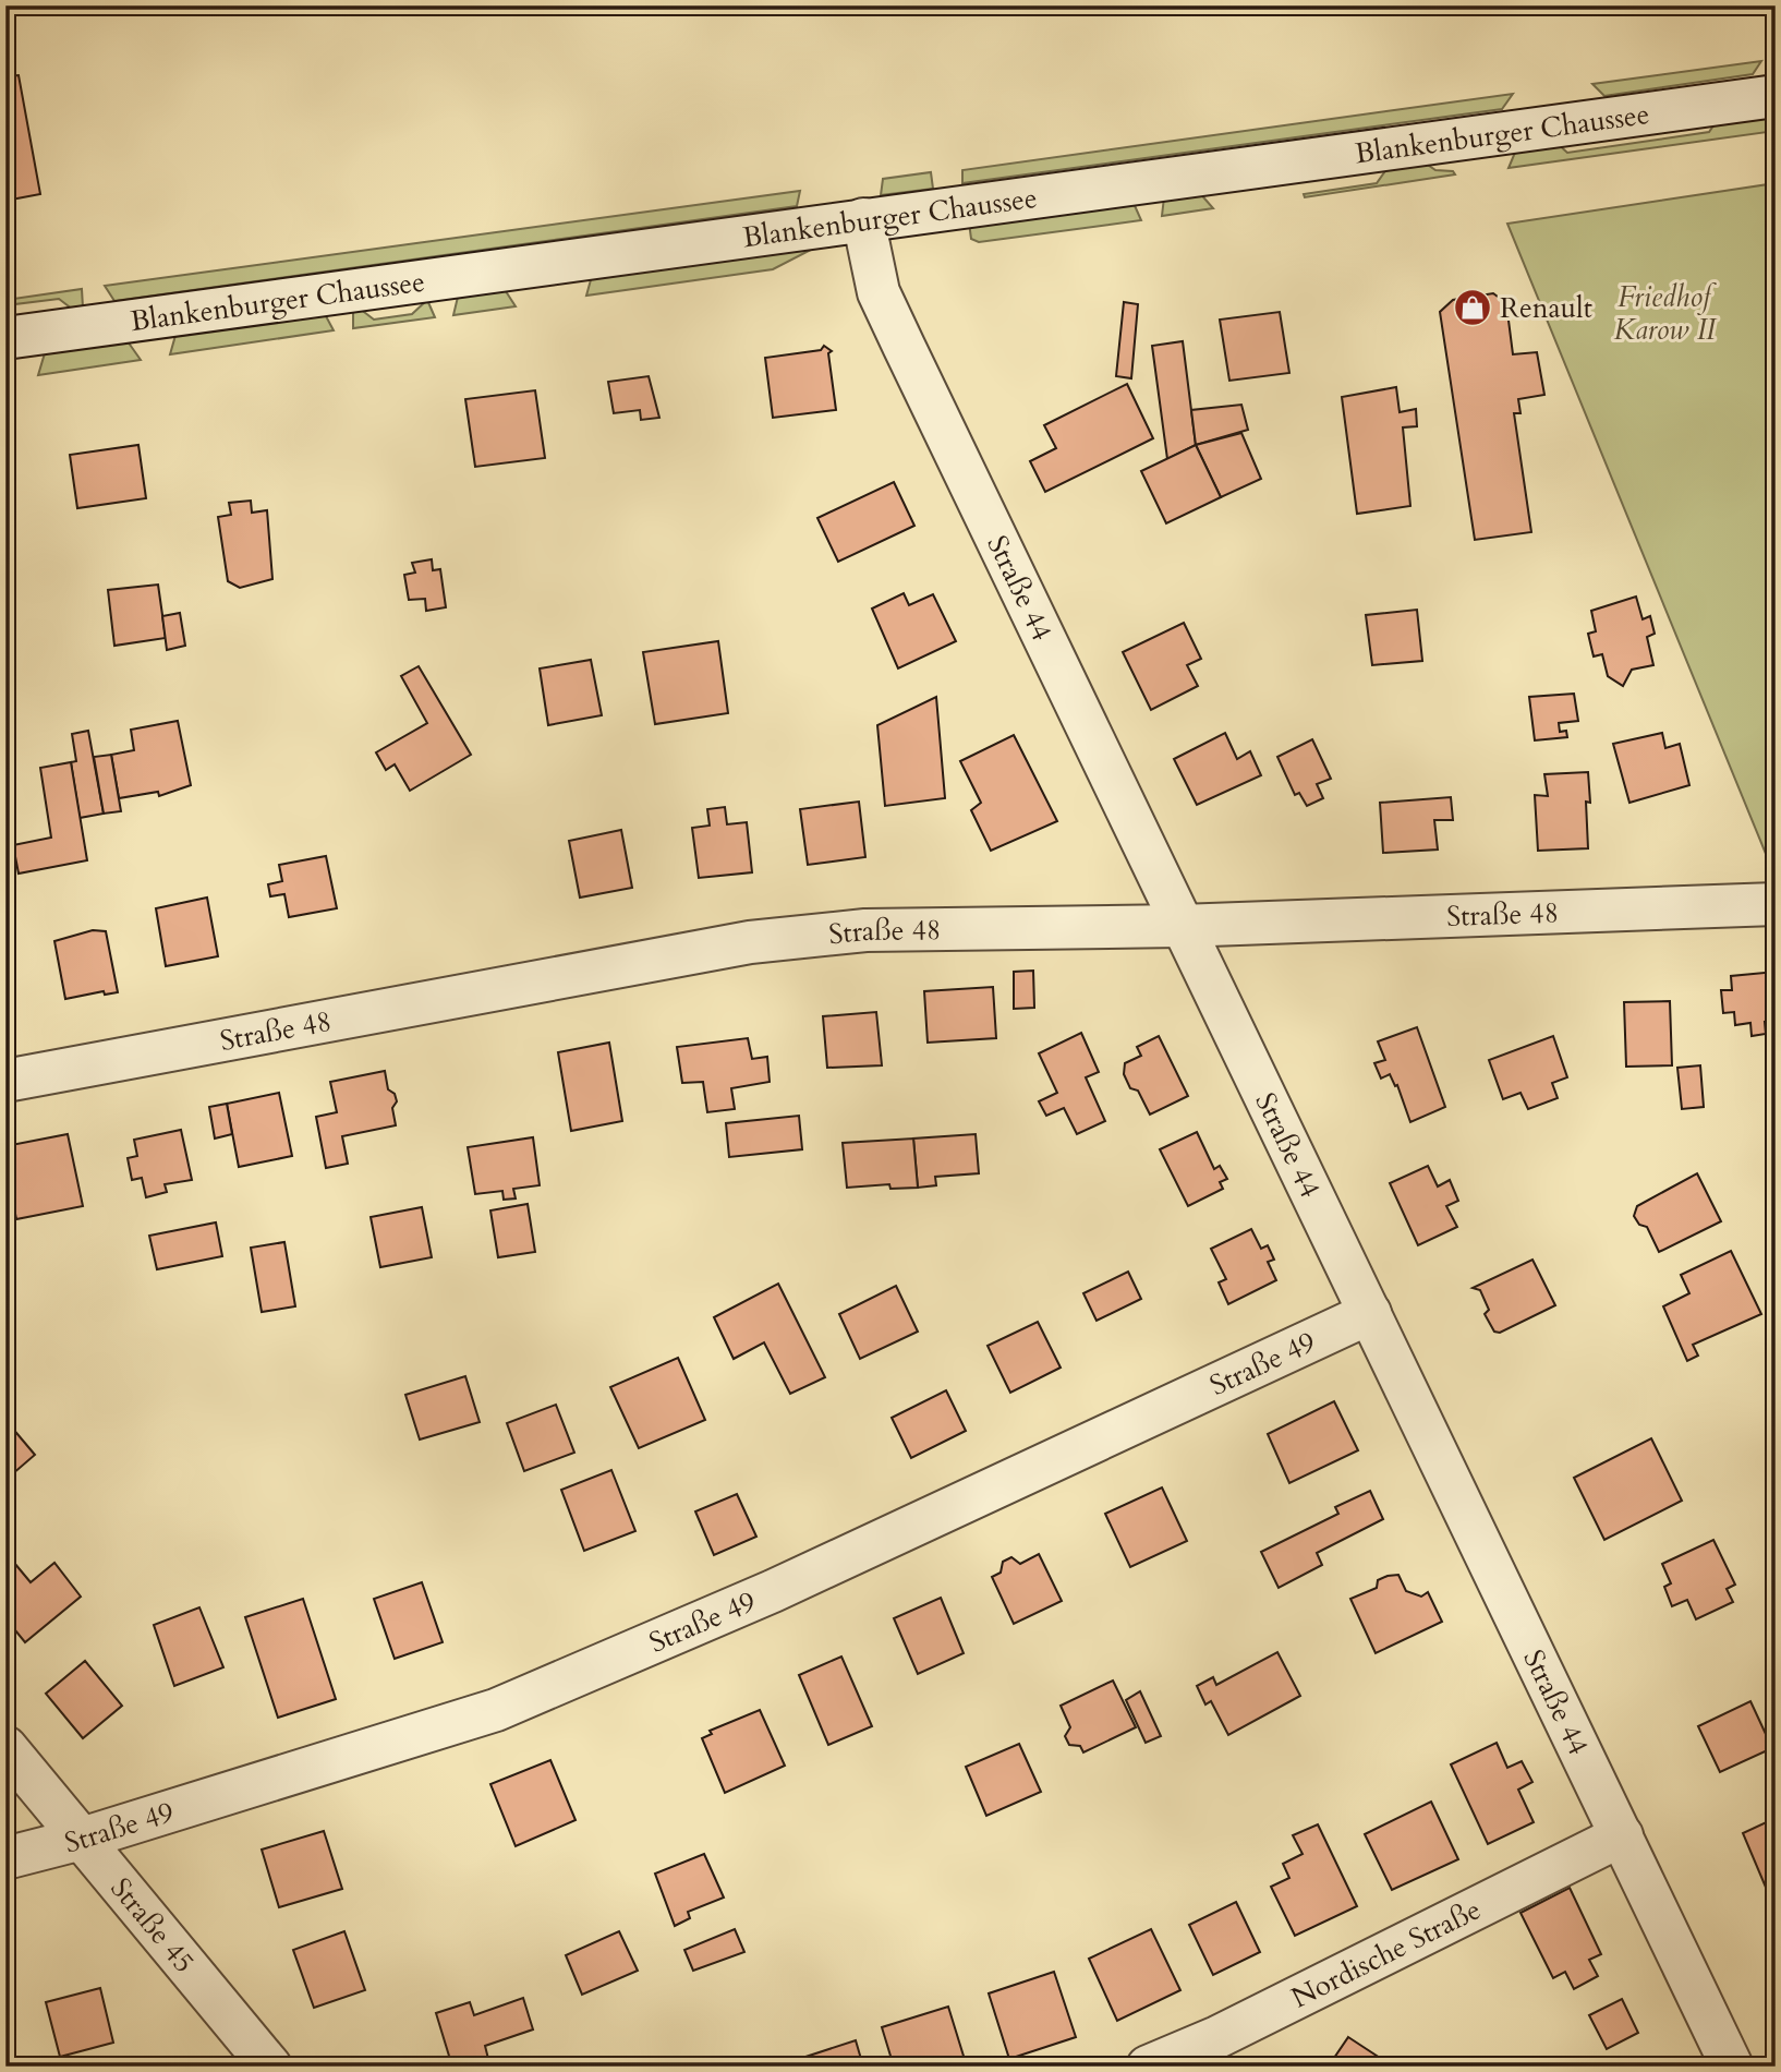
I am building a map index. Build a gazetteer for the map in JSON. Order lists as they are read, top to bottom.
{
  "streets": {
    "street": [
      "Blankenburger Chaussee",
      "Straße 44",
      "Straße 48",
      "Straße 49",
      "Straße 45",
      "Nordische Straße"
    ]
  },
  "crossings": [
    ["Blankenburger Chaussee", "Straße 44"],
    ["Straße 44", "Straße 48"],
    ["Straße 44", "Straße 49"],
    ["Straße 44", "Nordische Straße"],
    ["Straße 49", "Straße 45"]
  ],
  "parks": ["Friedhof Karow II"],
  "places": {
    "shop": ["Renault"]
  }
}
